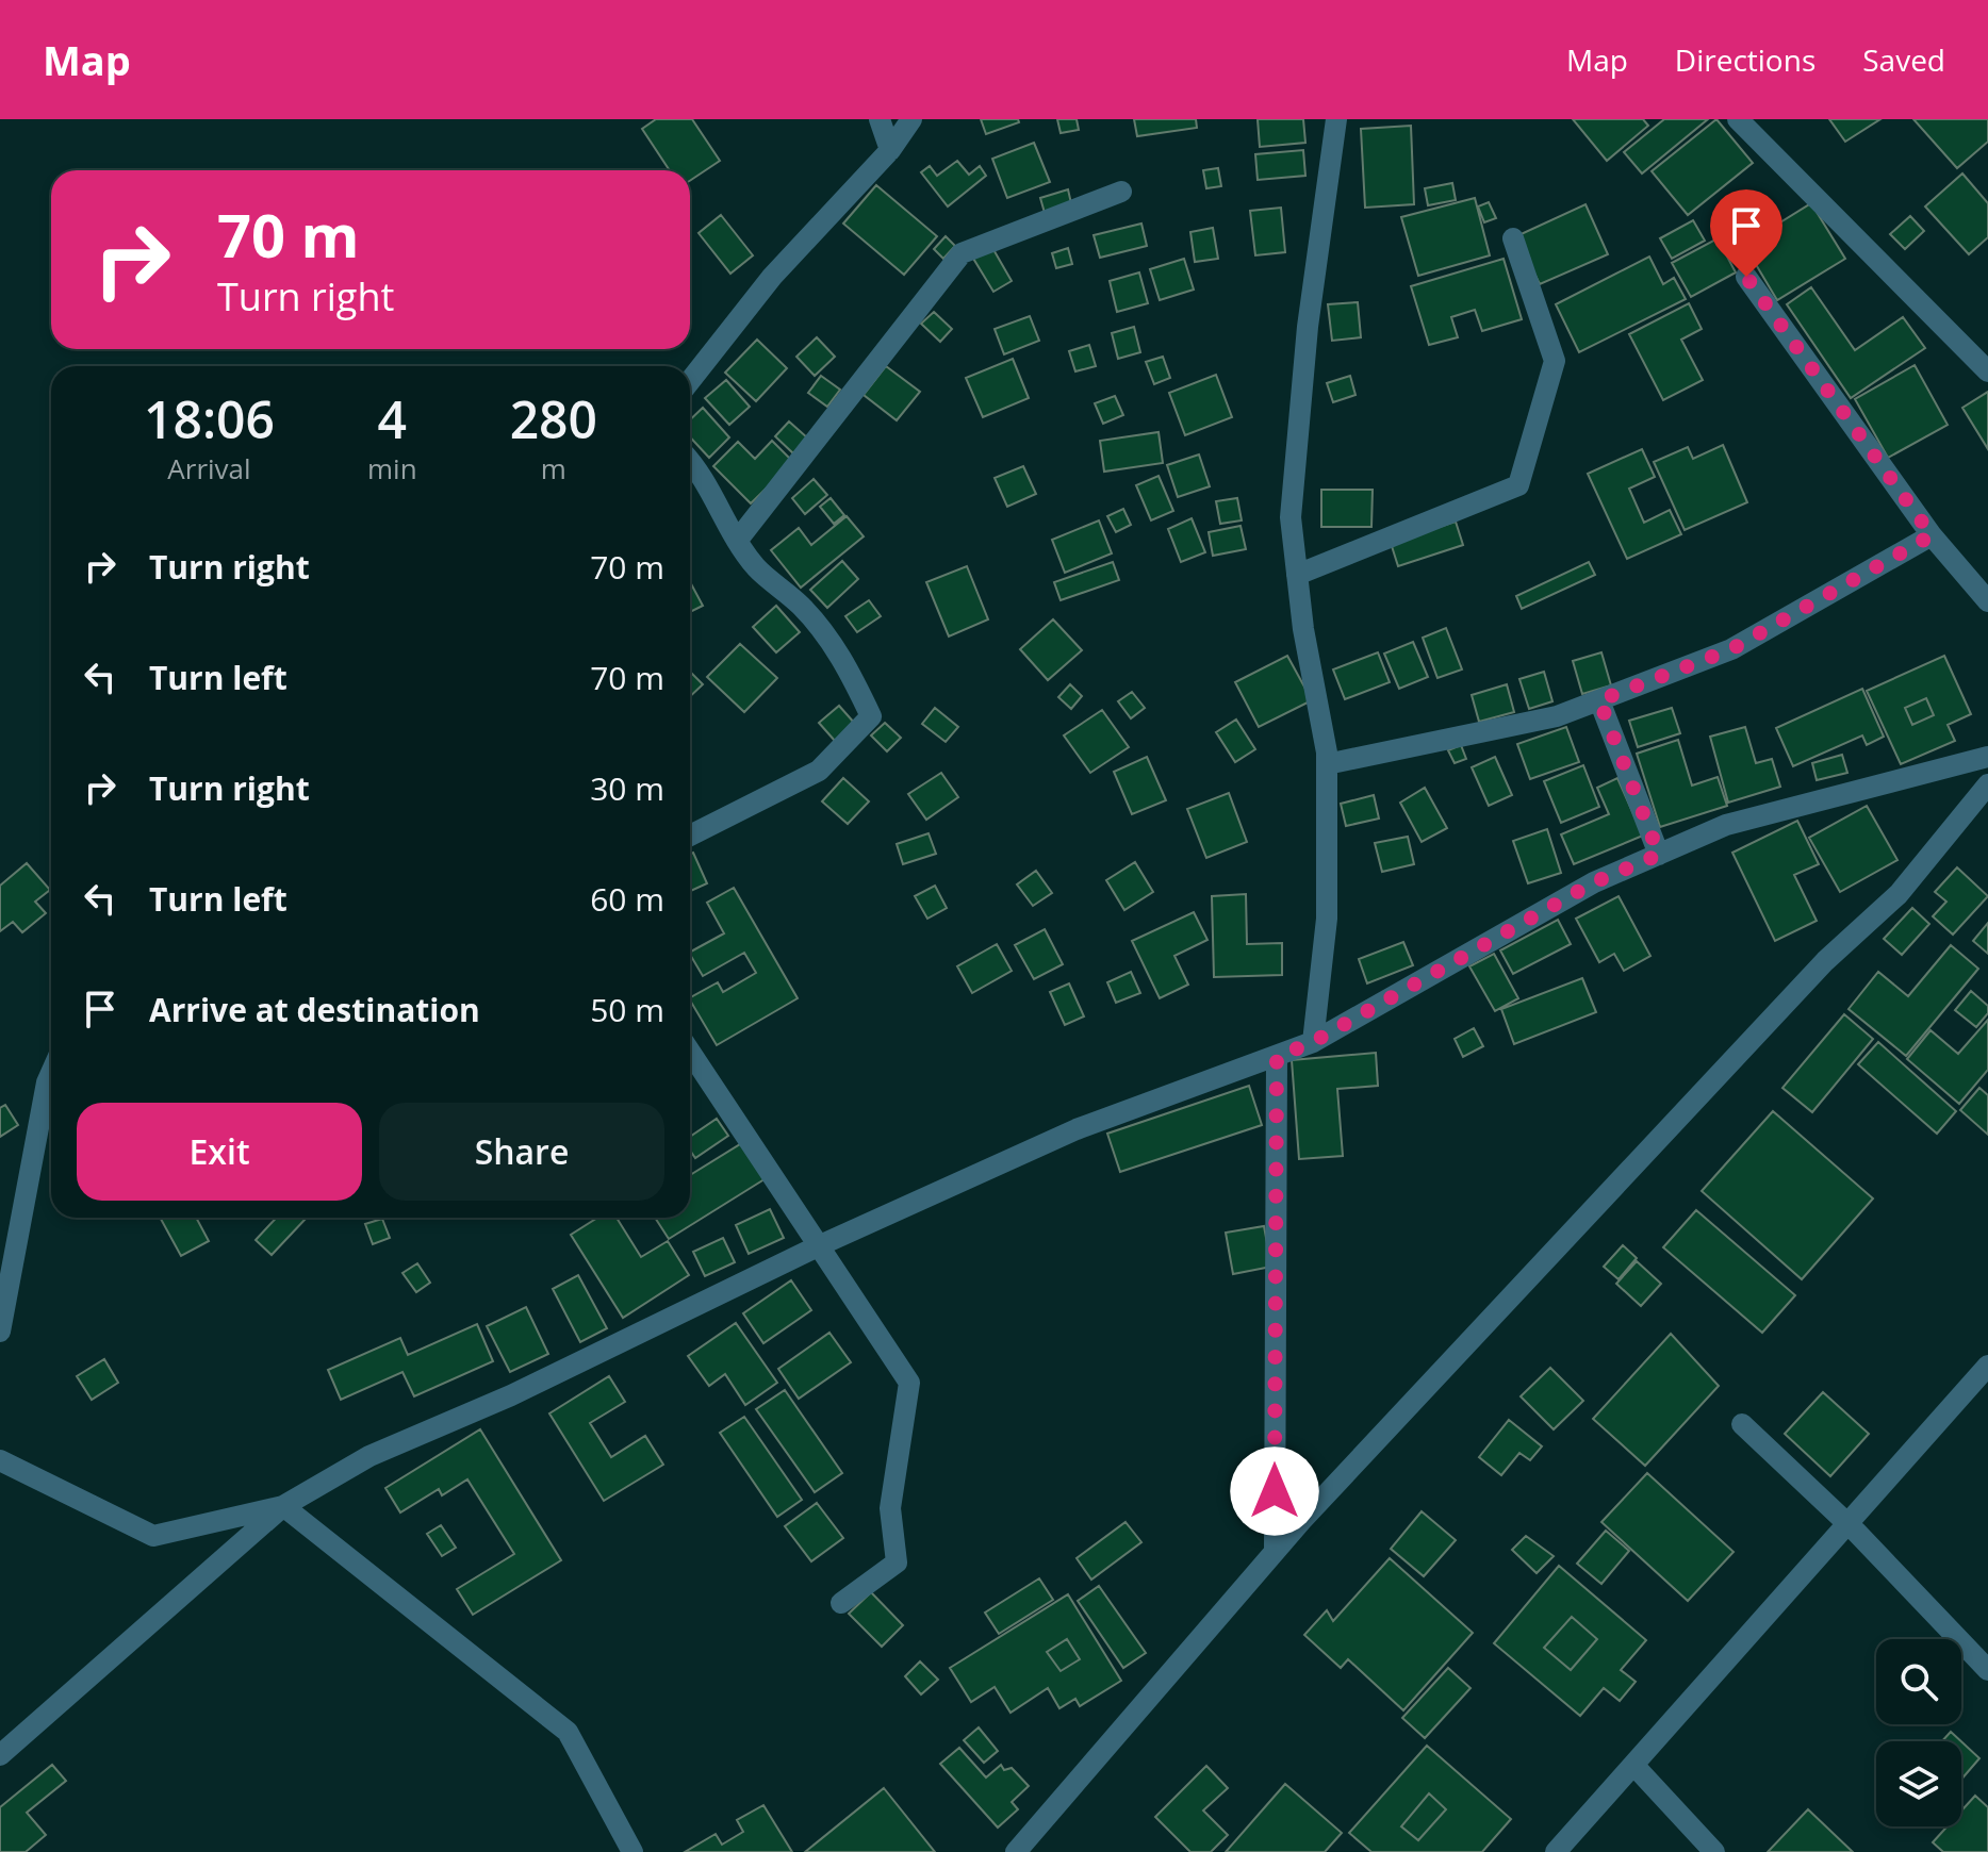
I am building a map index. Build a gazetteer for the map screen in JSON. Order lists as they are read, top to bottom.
{
  "page": {
    "header": "Map",
    "nav": ["Map", "Directions", "Saved"],
    "turn": ["70 m", "Turn right"],
    "eta": [
      "18:06",
      "Arrival",
      "4",
      "min",
      "280",
      "m"
    ],
    "list": [
      {
        "name": "Turn right",
        "value": "70 m"
      },
      {
        "name": "Turn left",
        "value": "70 m"
      },
      {
        "name": "Turn right",
        "value": "30 m"
      },
      {
        "name": "Turn left",
        "value": "60 m"
      },
      {
        "name": "Arrive at destination",
        "value": "50 m"
      }
    ],
    "buttons": ["Exit", "Share"]
  }
}
